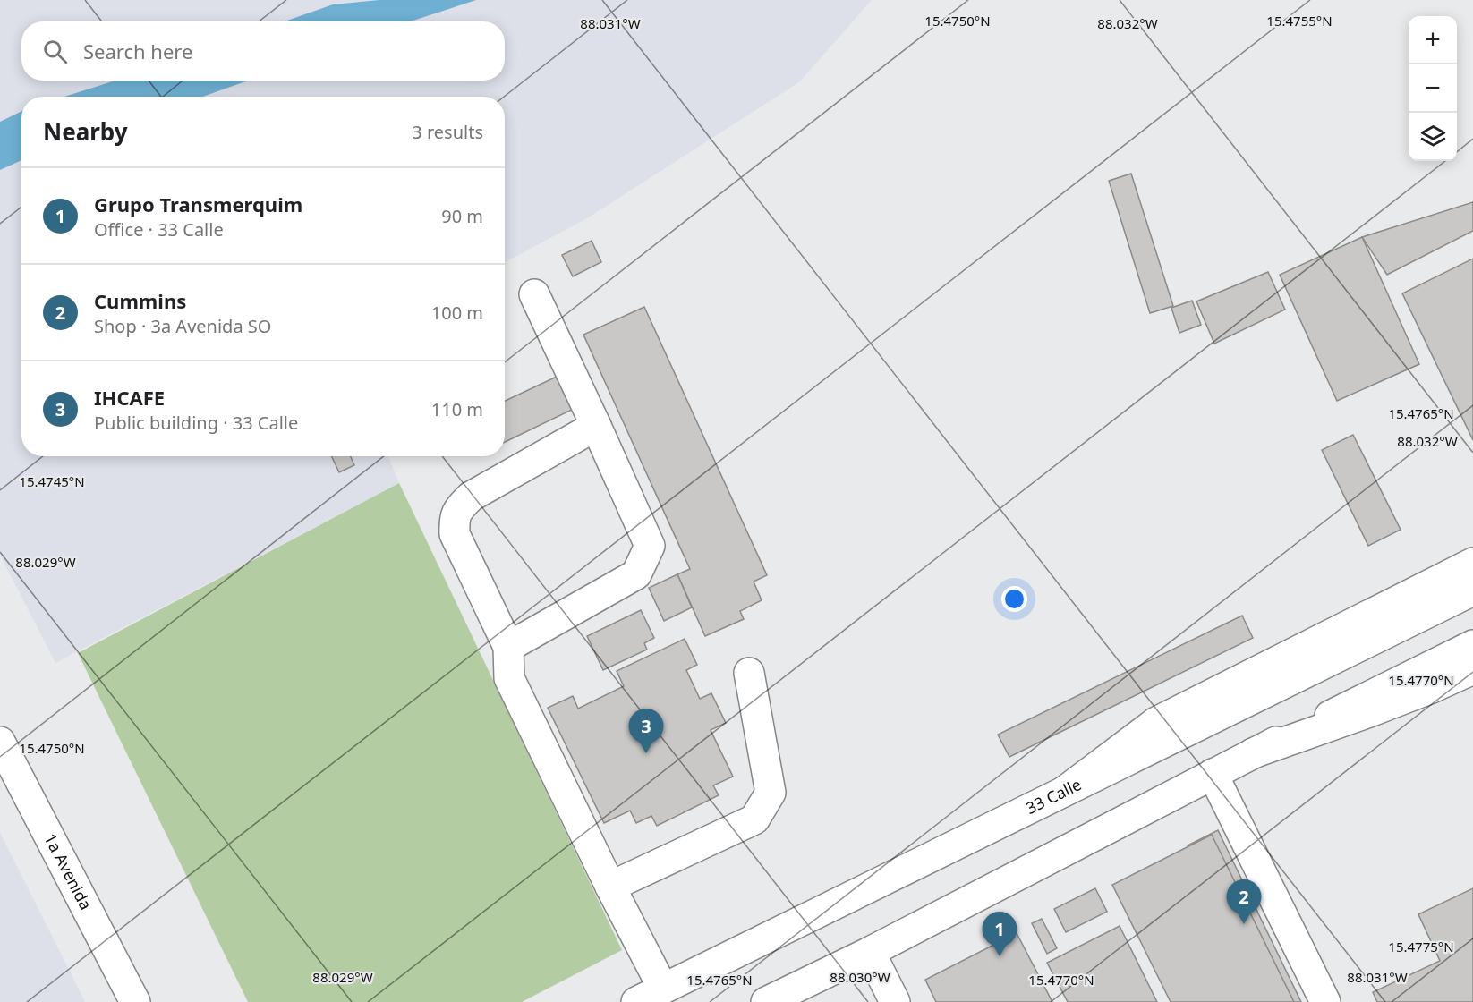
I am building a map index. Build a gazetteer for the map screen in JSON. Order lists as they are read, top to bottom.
{
  "streets": {
    "main road": ["33 Calle", "1a Avenida"]
  },
  "page": {
    "map_buttons": ["+", "−"],
    "search": "Search here",
    "heading": ["Nearby", "3 results"],
    "list": [
      {
        "mark": "1",
        "name": "Grupo Transmerquim",
        "note": "Office · 33 Calle",
        "value": "90 m"
      },
      {
        "mark": "2",
        "name": "Cummins",
        "note": "Shop · 3a Avenida SO",
        "value": "100 m"
      },
      {
        "mark": "3",
        "name": "IHCAFE",
        "note": "Public building · 33 Calle",
        "value": "110 m"
      }
    ],
    "pins": ["3", "2", "1"]
  },
  "coordinates": [
    "15.4750°N",
    "15.4755°N",
    "88.031°W",
    "88.032°W",
    "15.4765°N",
    "15.4745°N",
    "88.029°W",
    "15.4770°N",
    "15.4775°N",
    "88.030°W"
  ]
}
